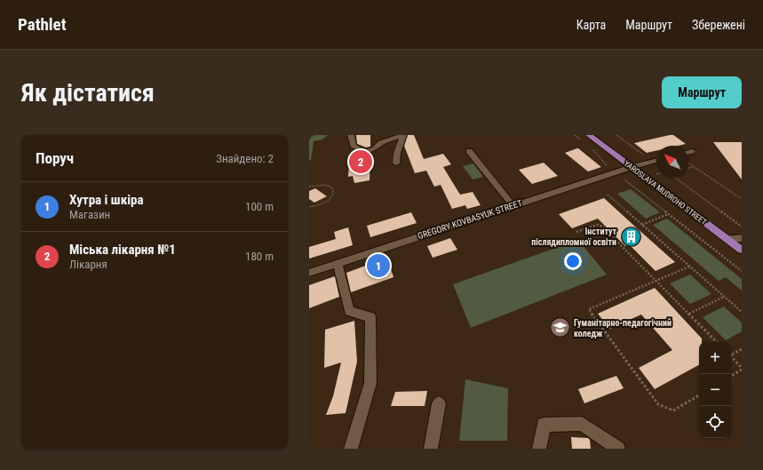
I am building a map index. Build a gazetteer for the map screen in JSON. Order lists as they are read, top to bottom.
{
  "streets": {
    "main road": ["YAROSLAVA MUDROHO STREET"],
    "street": ["GREGORY KOVBASYUK STREET"]
  },
  "crossings": [
    ["YAROSLAVA MUDROHO STREET", "GREGORY KOVBASYUK STREET"]
  ],
  "places": {
    "building": ["Інститут післядипломної освіти"],
    "school or university": ["Гуманітарно-педагогічний коледж"]
  },
  "north": "top left",
  "page": {
    "header": "Pathlet",
    "nav": ["Карта", "Маршрут", "Збережені"],
    "buttons": "Маршрут",
    "title": "Як дістатися",
    "heading": ["Поруч", "Знайдено: 2"],
    "pins": ["2", "1"],
    "list": [
      {
        "mark": "1",
        "name": "Хутра і шкіра",
        "note": "Магазин",
        "value": "100 m"
      },
      {
        "mark": "2",
        "name": "Міська лікарня №1",
        "note": "Лікарня",
        "value": "180 m"
      }
    ],
    "map_buttons": ["+", "−"]
  }
}
